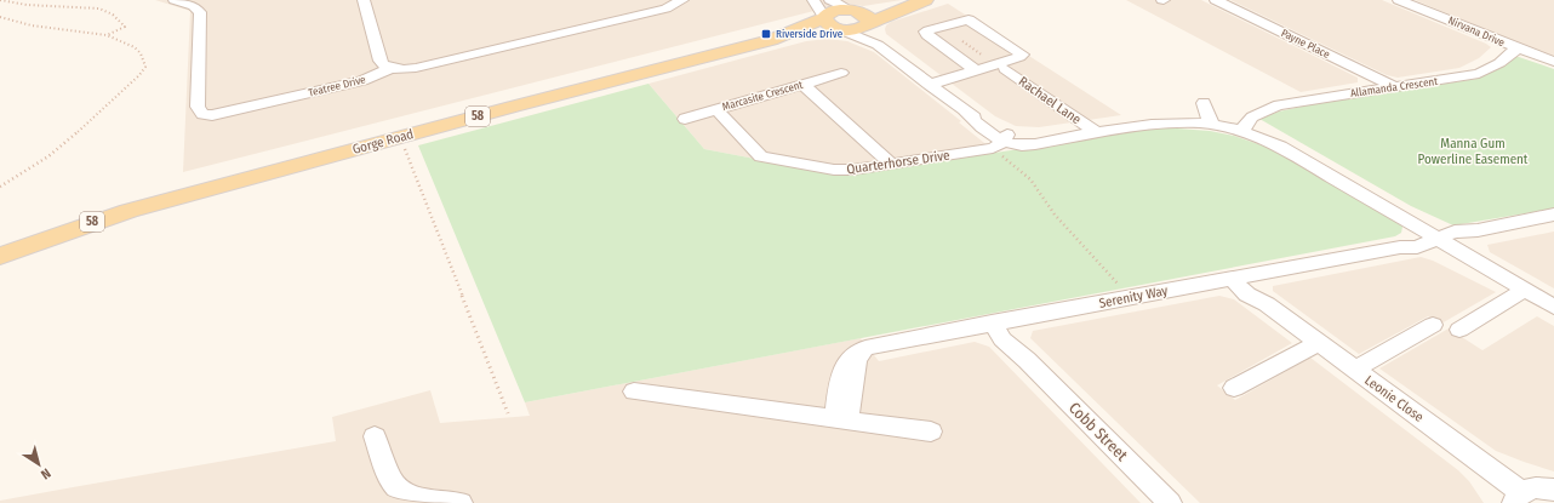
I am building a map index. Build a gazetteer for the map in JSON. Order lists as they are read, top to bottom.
{
  "streets": {
    "main road": ["58", "Gorge Road"],
    "street": [
      "Nirvana Drive",
      "Payne Place",
      "Teatree Drive",
      "Allamanda Crescent",
      "Marcasite Crescent",
      "Rachael Lane",
      "Quarterhorse Drive",
      "Serenity Way",
      "Leonie Close",
      "Cobb Street"
    ]
  },
  "crossings": [
    ["Nirvana Drive", "Allamanda Crescent"],
    ["Payne Place", "Allamanda Crescent"],
    ["Marcasite Crescent", "Quarterhorse Drive"],
    ["58", "Gorge Road"],
    ["Serenity Way", "Leonie Close"],
    ["Serenity Way", "Cobb Street"]
  ],
  "parks": ["Manna Gum Powerline Easement"],
  "places": {
    "transit": ["Riverside Drive"]
  },
  "north": "bottom right"
}
